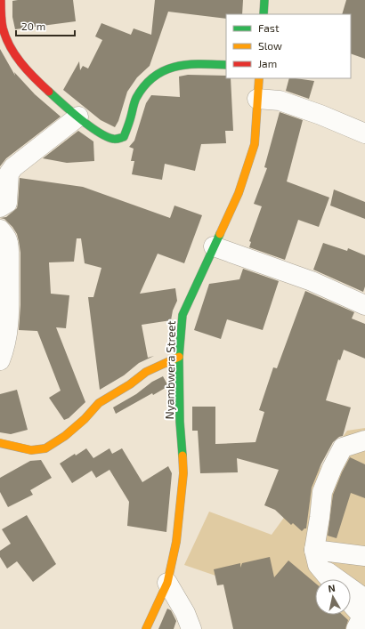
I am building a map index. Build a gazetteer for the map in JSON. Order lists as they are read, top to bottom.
{
  "streets": {
    "street": ["Nyambwera Street"]
  },
  "legend": ["Fast", "Slow", "Jam"],
  "scale_bar": "20 m",
  "north": "top"
}
